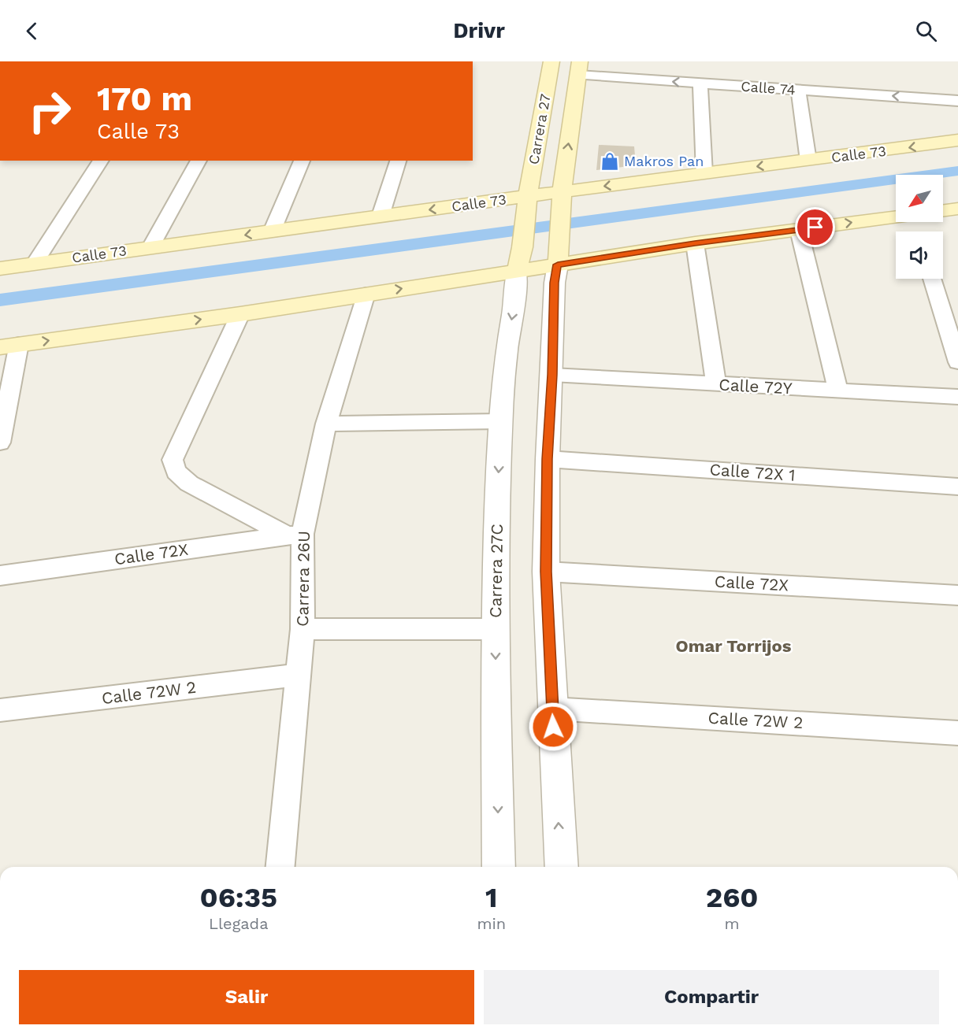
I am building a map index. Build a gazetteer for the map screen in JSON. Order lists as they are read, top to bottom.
{
  "streets": {
    "main road": ["Carrera 27", "Calle 73"],
    "street": [
      "Calle 74",
      "Calle 72Y",
      "Calle 72X 1",
      "Calle 72X",
      "Carrera 27C",
      "Carrera 26U",
      "Calle 72W 2"
    ]
  },
  "crossings": [
    ["Calle 74", "Carrera 27"],
    ["Carrera 27", "Calle 73"],
    ["Carrera 27", "Carrera 27C"],
    ["Calle 72X", "Carrera 26U"],
    ["Carrera 26U", "Calle 72W 2"]
  ],
  "one_way": ["Calle 74"],
  "districts": ["Omar Torrijos"],
  "places": {
    "shop": ["Makros Pan"]
  },
  "north": "bottom left",
  "page": {
    "header": "Drivr",
    "turn": ["170 m", "Calle 73"],
    "eta": [
      "06:35",
      "Llegada",
      "1",
      "min",
      "260",
      "m"
    ],
    "buttons": ["Salir", "Compartir"]
  }
}
